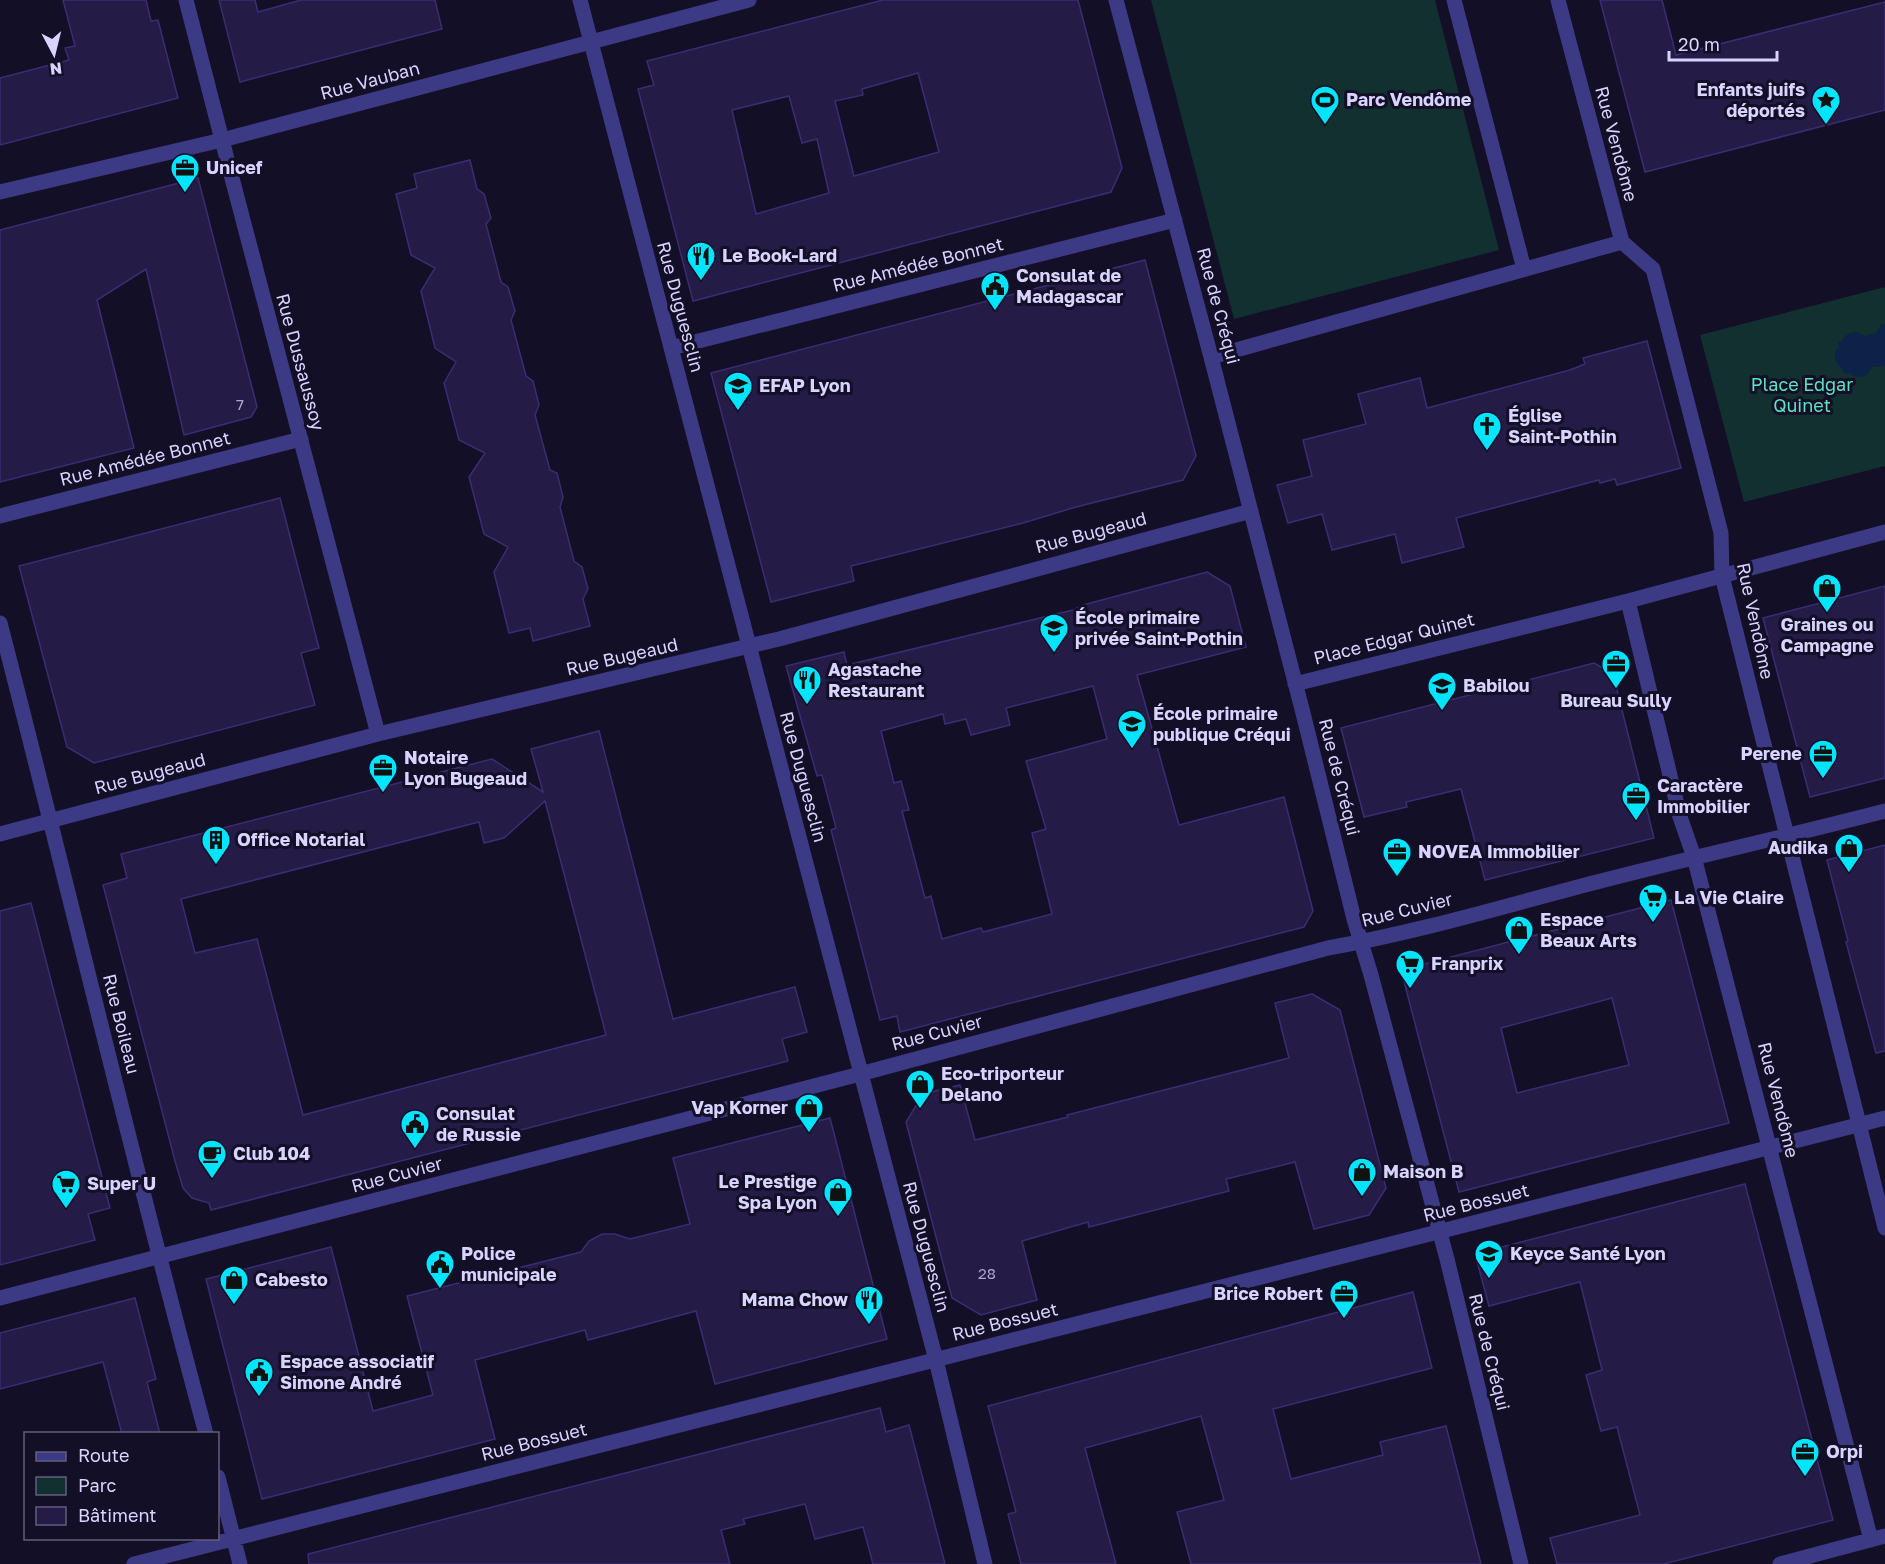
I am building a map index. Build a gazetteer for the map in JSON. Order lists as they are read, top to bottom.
{
  "streets": {
    "street": [
      "Rue Vauban",
      "Rue Vendôme",
      "Rue Amédée Bonnet",
      "Rue de Créqui",
      "Rue Duguesclin",
      "Rue Dussaussoy",
      "Rue Bugeaud",
      "Place Edgar Quinet",
      "Rue Cuvier",
      "Rue Boileau",
      "Rue Bossuet"
    ]
  },
  "crossings": [
    ["Rue Vauban", "Rue Duguesclin"],
    ["Rue Vauban", "Rue Dussaussoy"],
    ["Rue Vendôme", "Place Edgar Quinet"],
    ["Rue Vendôme", "Rue Cuvier"],
    ["Rue Vendôme", "Rue Bossuet"],
    ["Rue Amédée Bonnet", "Rue de Créqui"],
    ["Rue Amédée Bonnet", "Rue Duguesclin"],
    ["Rue Amédée Bonnet", "Rue Dussaussoy"],
    ["Rue de Créqui", "Rue Bugeaud"],
    ["Rue de Créqui", "Place Edgar Quinet"],
    ["Rue de Créqui", "Rue Cuvier"],
    ["Rue de Créqui", "Rue Bossuet"],
    ["Rue Duguesclin", "Rue Bugeaud"],
    ["Rue Duguesclin", "Rue Cuvier"],
    ["Rue Duguesclin", "Rue Bossuet"],
    ["Rue Dussaussoy", "Rue Bugeaud"],
    ["Rue Bugeaud", "Rue Boileau"],
    ["Rue Cuvier", "Rue Boileau"]
  ],
  "parks": ["Place Edgar Quinet"],
  "places": {
    "sports": ["Parc Vendôme"],
    "place": ["Enfants juifs déportés"],
    "office": [
      "Unicef",
      "Bureau Sully",
      "Perene",
      "Notaire Lyon Bugeaud",
      "Caractère Immobilier",
      "NOVEA Immobilier",
      "Brice Robert",
      "Orpi"
    ],
    "restaurant": ["Le Book-Lard", "Agastache Restaurant", "Mama Chow"],
    "public building": [
      "Consulat de Madagascar",
      "Consulat de Russie",
      "Police municipale",
      "Espace associatif Simone André"
    ],
    "school or university": [
      "EFAP Lyon",
      "École primaire privée Saint-Pothin",
      "Babilou",
      "École primaire publique Créqui",
      "Keyce Santé Lyon"
    ],
    "church": ["Église Saint-Pothin"],
    "shop": [
      "Graines ou Campagne",
      "Audika",
      "Espace Beaux Arts",
      "Eco-triporteur Delano",
      "Vap Korner",
      "Maison B",
      "Le Prestige Spa Lyon",
      "Cabesto"
    ],
    "building": ["Office Notarial"],
    "supermarket": ["La Vie Claire", "Franprix", "Super U"],
    "cafe": ["Club 104"]
  },
  "house_numbers": ["7", "28"],
  "legend": ["Route", "Parc", "Bâtiment"],
  "scale_bar": "20 m",
  "north": "bottom"
}
